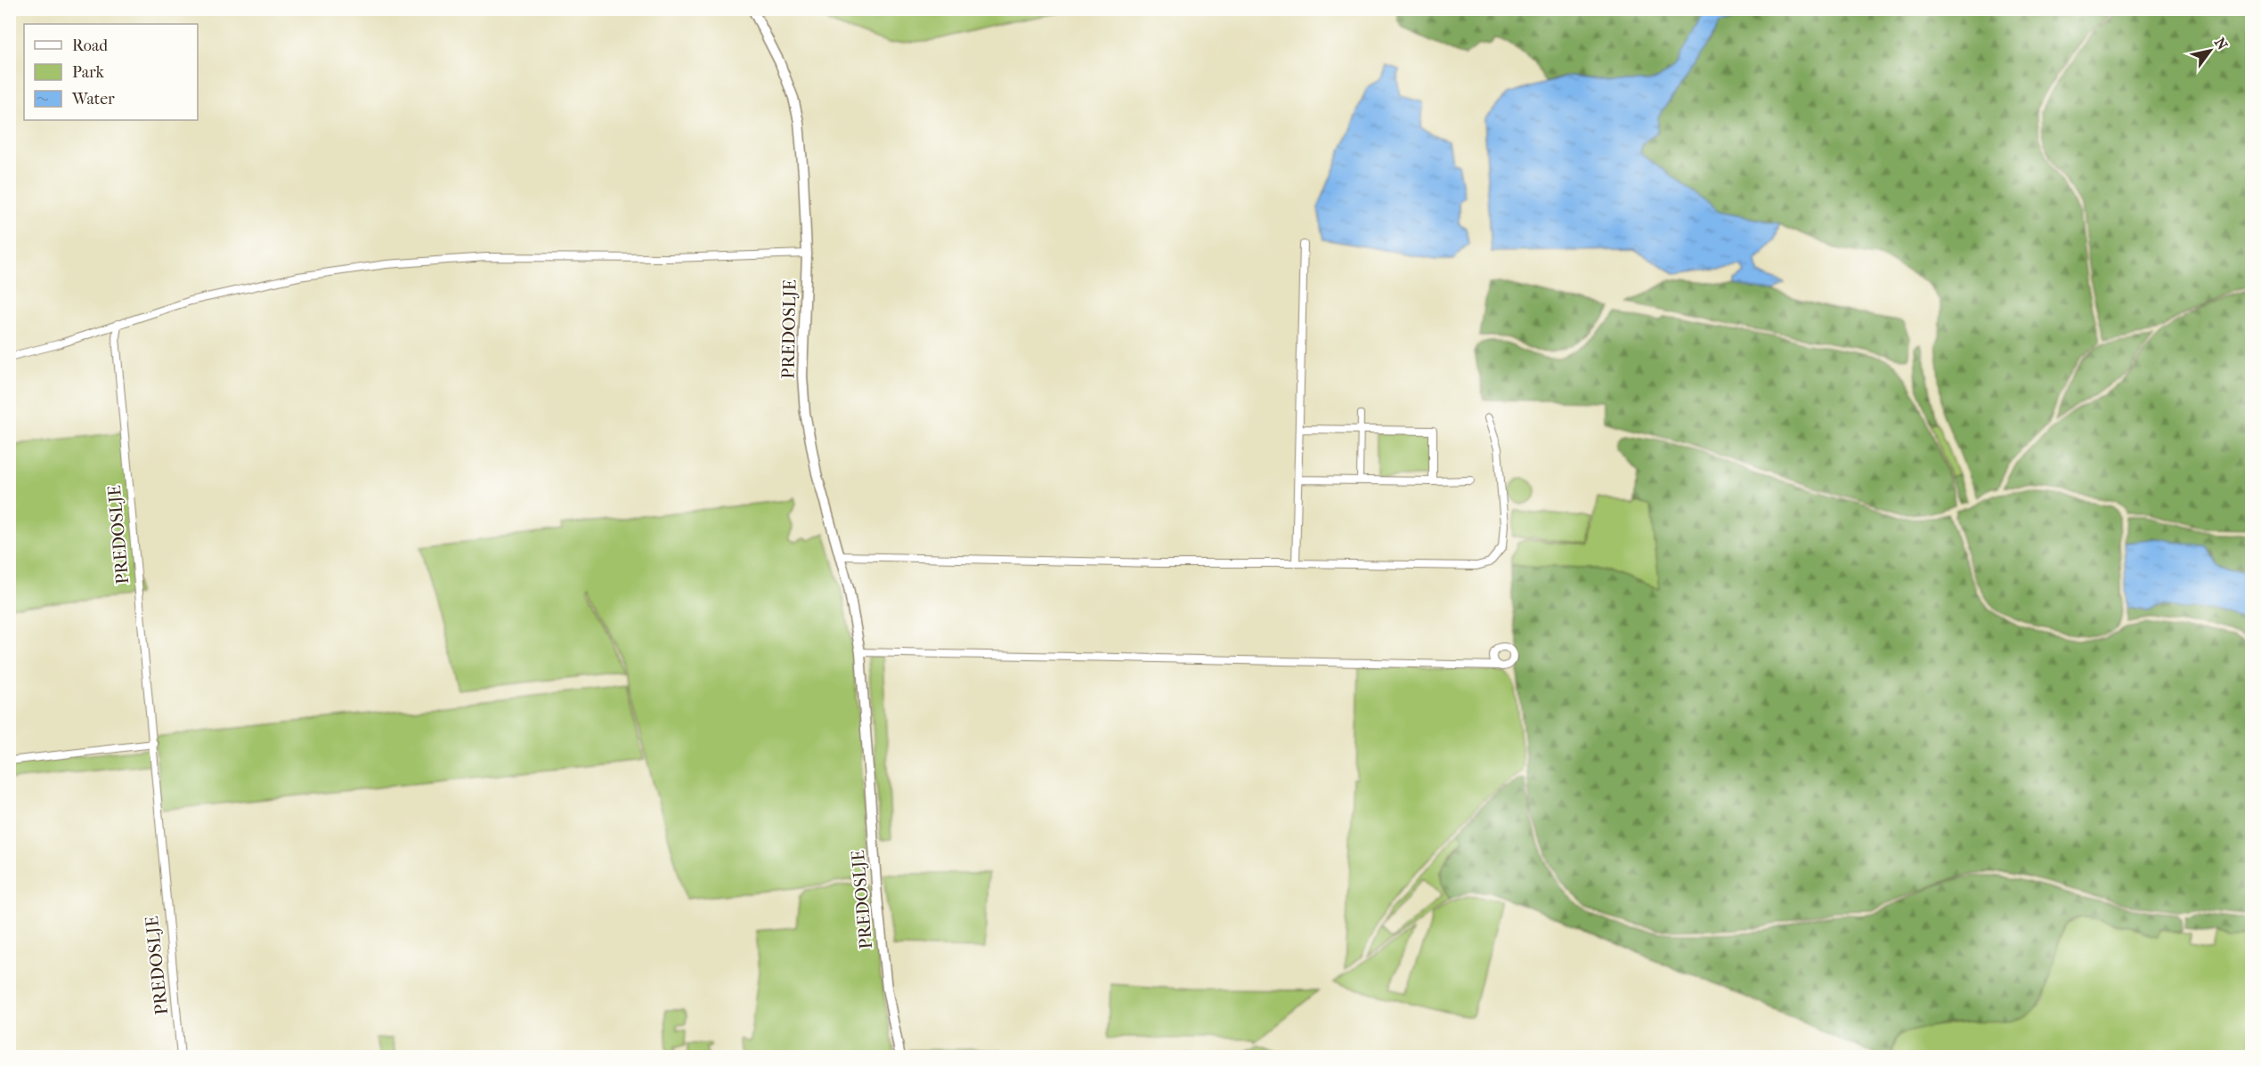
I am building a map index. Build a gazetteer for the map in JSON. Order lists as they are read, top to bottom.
{
  "streets": {
    "street": ["PREDOSLJE"]
  },
  "legend": ["Road", "Park", "Water"],
  "north": "top right"
}
